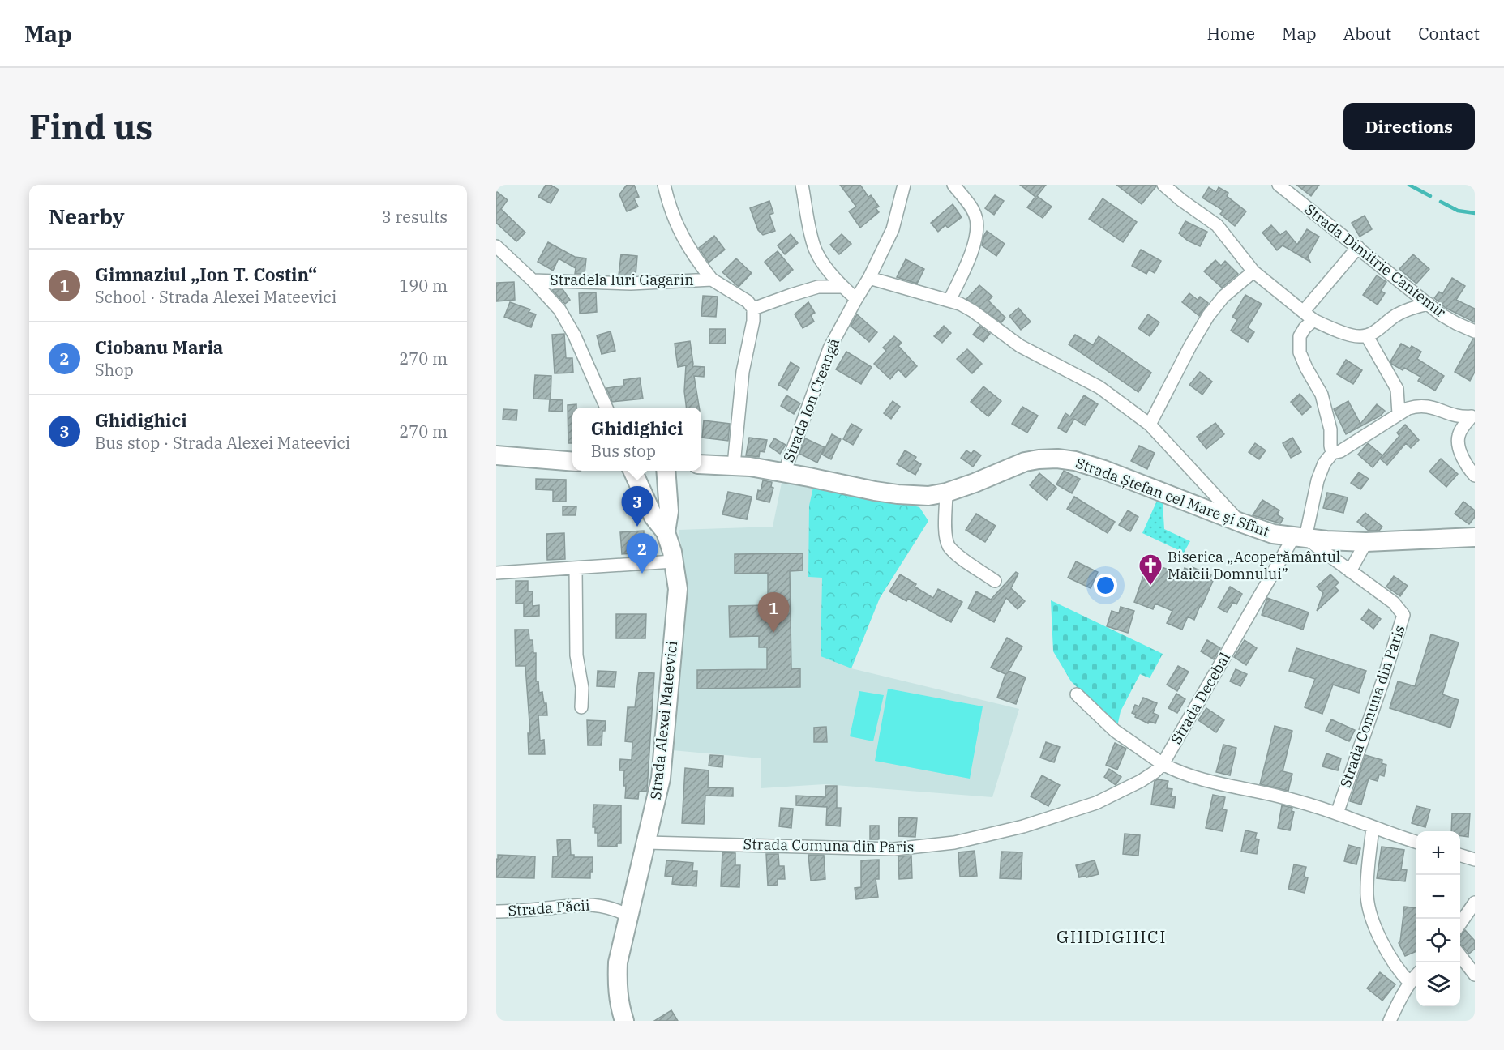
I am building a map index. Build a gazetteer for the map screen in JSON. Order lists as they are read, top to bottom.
{
  "streets": {
    "street": [
      "Strada Dimitrie Cantemir",
      "Stradela Iuri Gagarin",
      "Strada Ion Creangă",
      "Strada Ștefan cel Mare și Sfînt",
      "Strada Decebal",
      "Strada Comuna din Paris",
      "Strada Alexei Mateevici",
      "Strada Păcii"
    ]
  },
  "crossings": [
    ["Strada Ion Creangă", "Strada Ștefan cel Mare și Sfînt"],
    ["Strada Ștefan cel Mare și Sfînt", "Strada Decebal"],
    ["Strada Ștefan cel Mare și Sfînt", "Strada Comuna din Paris"],
    ["Strada Decebal", "Strada Comuna din Paris"],
    ["Strada Comuna din Paris", "Strada Alexei Mateevici"],
    ["Strada Alexei Mateevici", "Strada Păcii"]
  ],
  "districts": ["GHIDIGHICI"],
  "places": {
    "church": ["Biserica „Acoperământul Maicii Domnului”"]
  },
  "page": {
    "header": "Map",
    "nav": [
      "Home",
      "Map",
      "About",
      "Contact"
    ],
    "buttons": "Directions",
    "title": "Find us",
    "heading": ["Nearby", "3 results"],
    "list": [
      {
        "mark": "1",
        "name": "Gimnaziul „Ion T. Costin“",
        "note": "School · Strada Alexei Mateevici",
        "value": "190 m"
      },
      {
        "mark": "2",
        "name": "Ciobanu Maria",
        "note": "Shop",
        "value": "270 m"
      },
      {
        "mark": "3",
        "name": "Ghidighici",
        "note": "Bus stop · Strada Alexei Mateevici",
        "value": "270 m"
      }
    ],
    "popup": ["Ghidighici", "Bus stop"],
    "pins": ["3", "2", "1"],
    "map_buttons": ["+", "−"]
  }
}
